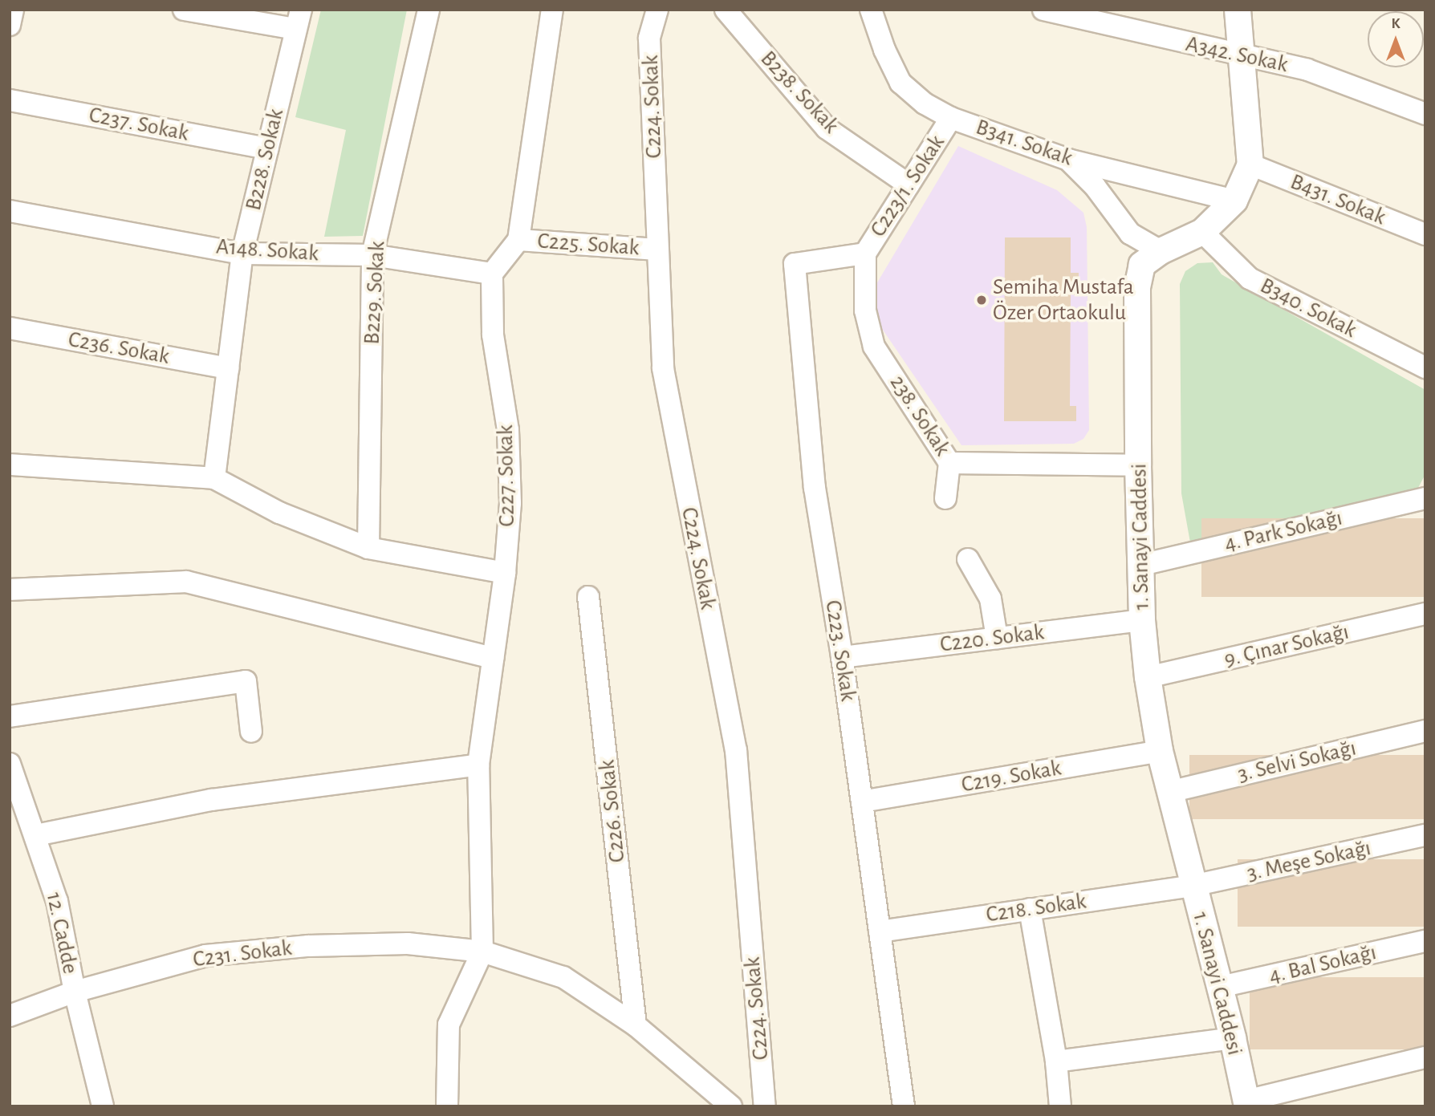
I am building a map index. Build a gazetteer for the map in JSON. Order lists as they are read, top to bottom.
{
  "streets": {
    "street": [
      "A342. Sokak",
      "B238. Sokak",
      "C224. Sokak",
      "C237. Sokak",
      "B341. Sokak",
      "B228. Sokak",
      "C223/1. Sokak",
      "B431. Sokak",
      "C225. Sokak",
      "A148. Sokak",
      "B229. Sokak",
      "B340. Sokak",
      "C236. Sokak",
      "238. Sokak",
      "C227. Sokak",
      "4. Park Sokağı",
      "1. Sanayi Caddesi",
      "C220. Sokak",
      "9. Çınar Sokağı",
      "C223. Sokak",
      "3. Selvi Sokağı",
      "C219. Sokak",
      "C226. Sokak",
      "3. Meşe Sokağı",
      "C218. Sokak",
      "12. Cadde",
      "C231. Sokak",
      "4. Bal Sokağı"
    ]
  },
  "crossings": [
    ["A342. Sokak", "1. Sanayi Caddesi"],
    ["B238. Sokak", "C223/1. Sokak"],
    ["C224. Sokak", "C225. Sokak"],
    ["C237. Sokak", "B228. Sokak"],
    ["B341. Sokak", "C223/1. Sokak"],
    ["B341. Sokak", "1. Sanayi Caddesi"],
    ["B228. Sokak", "A148. Sokak"],
    ["B228. Sokak", "C236. Sokak"],
    ["C223/1. Sokak", "238. Sokak"],
    ["C223/1. Sokak", "C223. Sokak"],
    ["B431. Sokak", "1. Sanayi Caddesi"],
    ["A148. Sokak", "B229. Sokak"],
    ["A148. Sokak", "C227. Sokak"],
    ["B340. Sokak", "1. Sanayi Caddesi"],
    ["238. Sokak", "1. Sanayi Caddesi"],
    ["238. Sokak", "C223. Sokak"],
    ["C227. Sokak", "C231. Sokak"],
    ["4. Park Sokağı", "1. Sanayi Caddesi"],
    ["1. Sanayi Caddesi", "C220. Sokak"],
    ["1. Sanayi Caddesi", "9. Çınar Sokağı"],
    ["1. Sanayi Caddesi", "3. Selvi Sokağı"],
    ["1. Sanayi Caddesi", "C219. Sokak"],
    ["1. Sanayi Caddesi", "3. Meşe Sokağı"],
    ["1. Sanayi Caddesi", "C218. Sokak"],
    ["1. Sanayi Caddesi", "4. Bal Sokağı"],
    ["C220. Sokak", "C223. Sokak"],
    ["C223. Sokak", "C219. Sokak"],
    ["C223. Sokak", "C218. Sokak"],
    ["C226. Sokak", "C231. Sokak"],
    ["3. Meşe Sokağı", "C218. Sokak"],
    ["12. Cadde", "C231. Sokak"]
  ],
  "places": ["Semiha Mustafa Özer Ortaokulu"],
  "north": "top"
}
